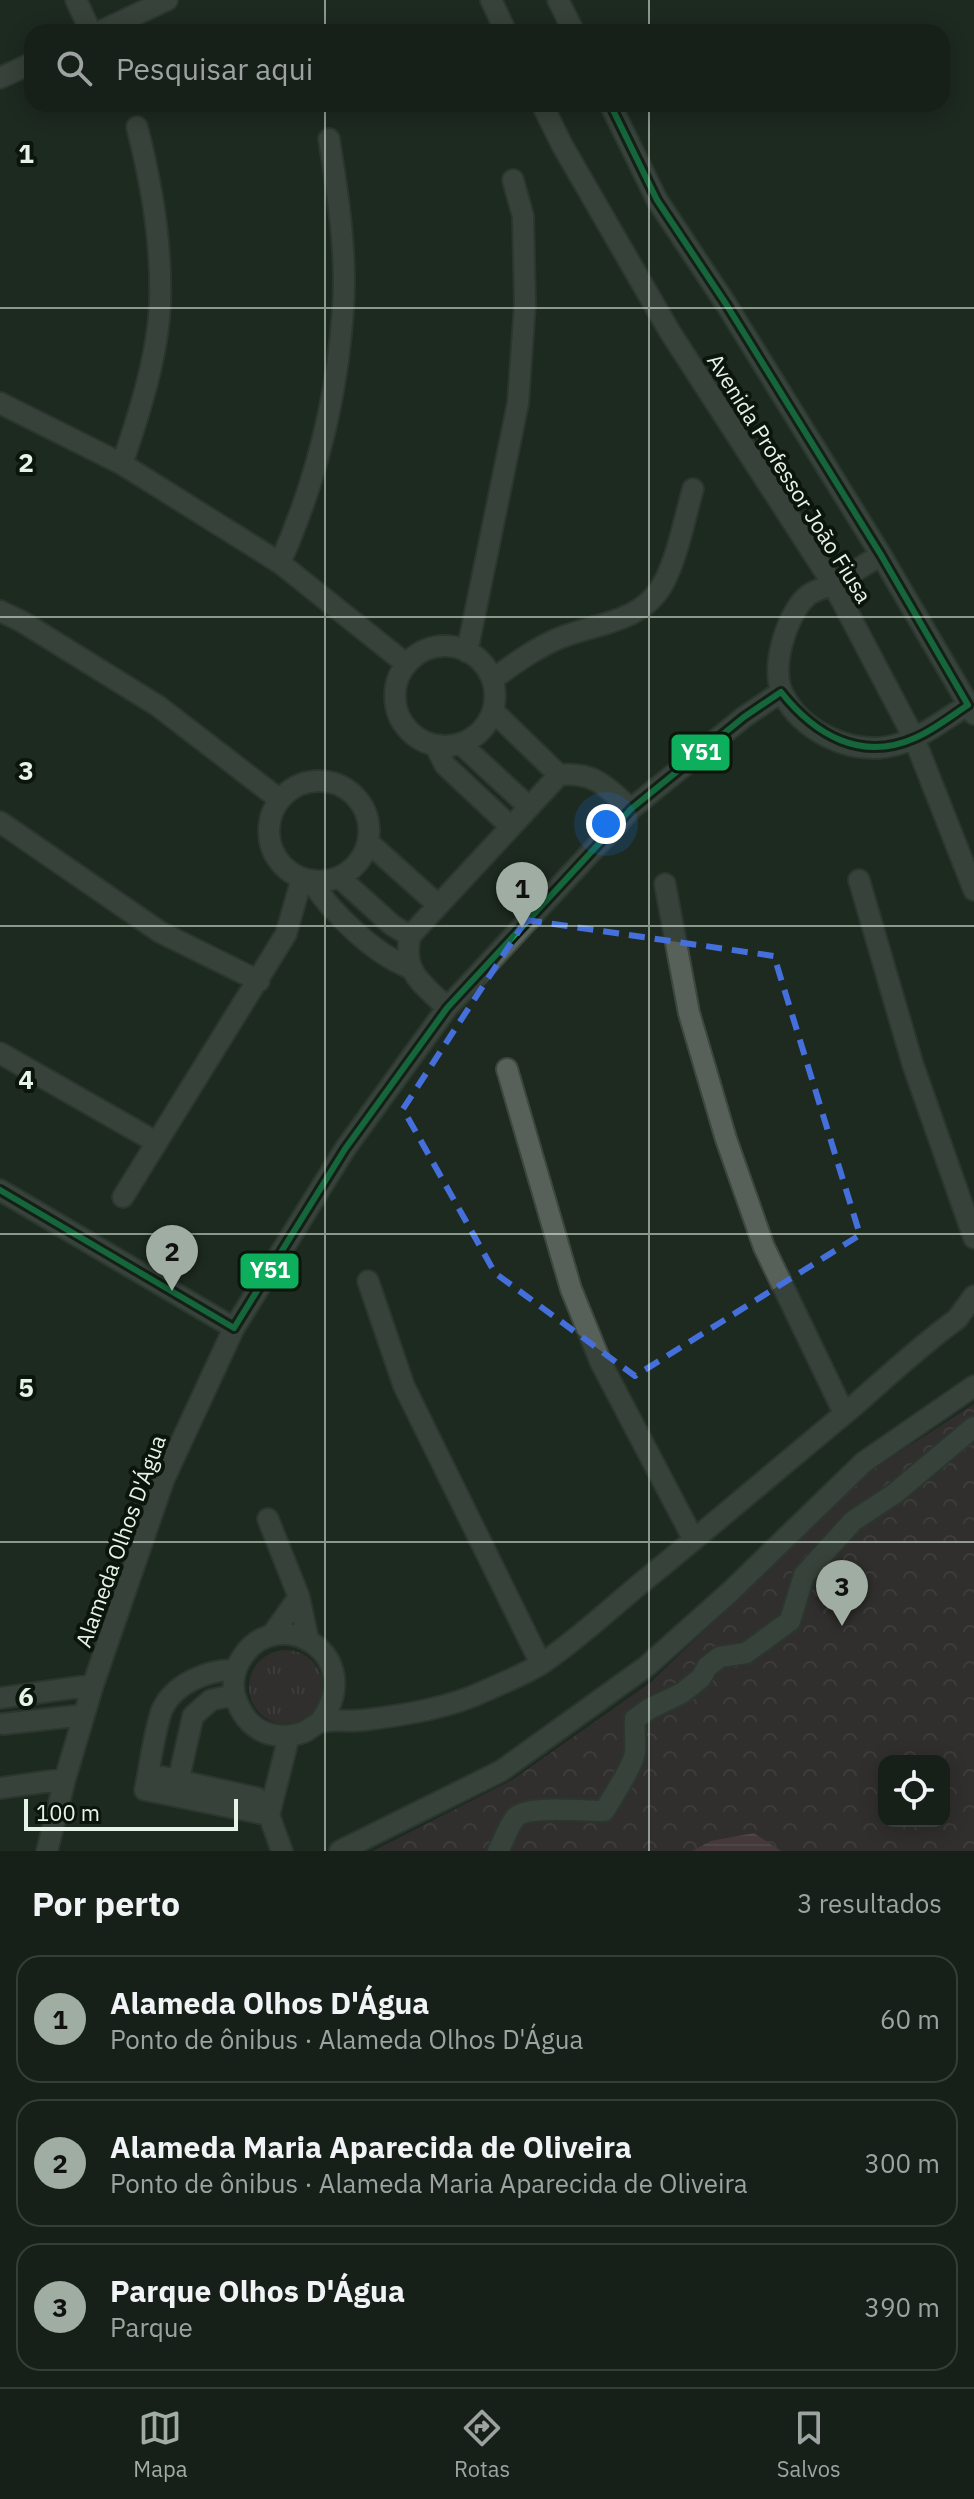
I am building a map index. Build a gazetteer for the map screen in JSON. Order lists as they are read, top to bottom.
{
  "streets": {
    "street": ["Avenida Professor João Fiusa", "Alameda Olhos D'Água"]
  },
  "lines": ["transit line Y51"],
  "scale_bar": "100 m",
  "page": {
    "search": "Pesquisar aqui",
    "pins": ["1", "2", "3"],
    "scale": "100 m",
    "heading": ["Por perto", "3 resultados"],
    "list": [
      {
        "mark": "1",
        "name": "Alameda Olhos D'Água",
        "note": "Ponto de ônibus · Alameda Olhos D'Água",
        "value": "60 m"
      },
      {
        "mark": "2",
        "name": "Alameda Maria Aparecida de Oliveira",
        "note": "Ponto de ônibus · Alameda Maria Aparecida de Oliveira",
        "value": "300 m"
      },
      {
        "mark": "3",
        "name": "Parque Olhos D'Água",
        "note": "Parque",
        "value": "390 m"
      }
    ],
    "nav": ["Mapa", "Rotas", "Salvos"]
  },
  "grid": {
    "rows": [
      "1",
      "2",
      "3",
      "4",
      "5",
      "6"
    ]
  }
}
